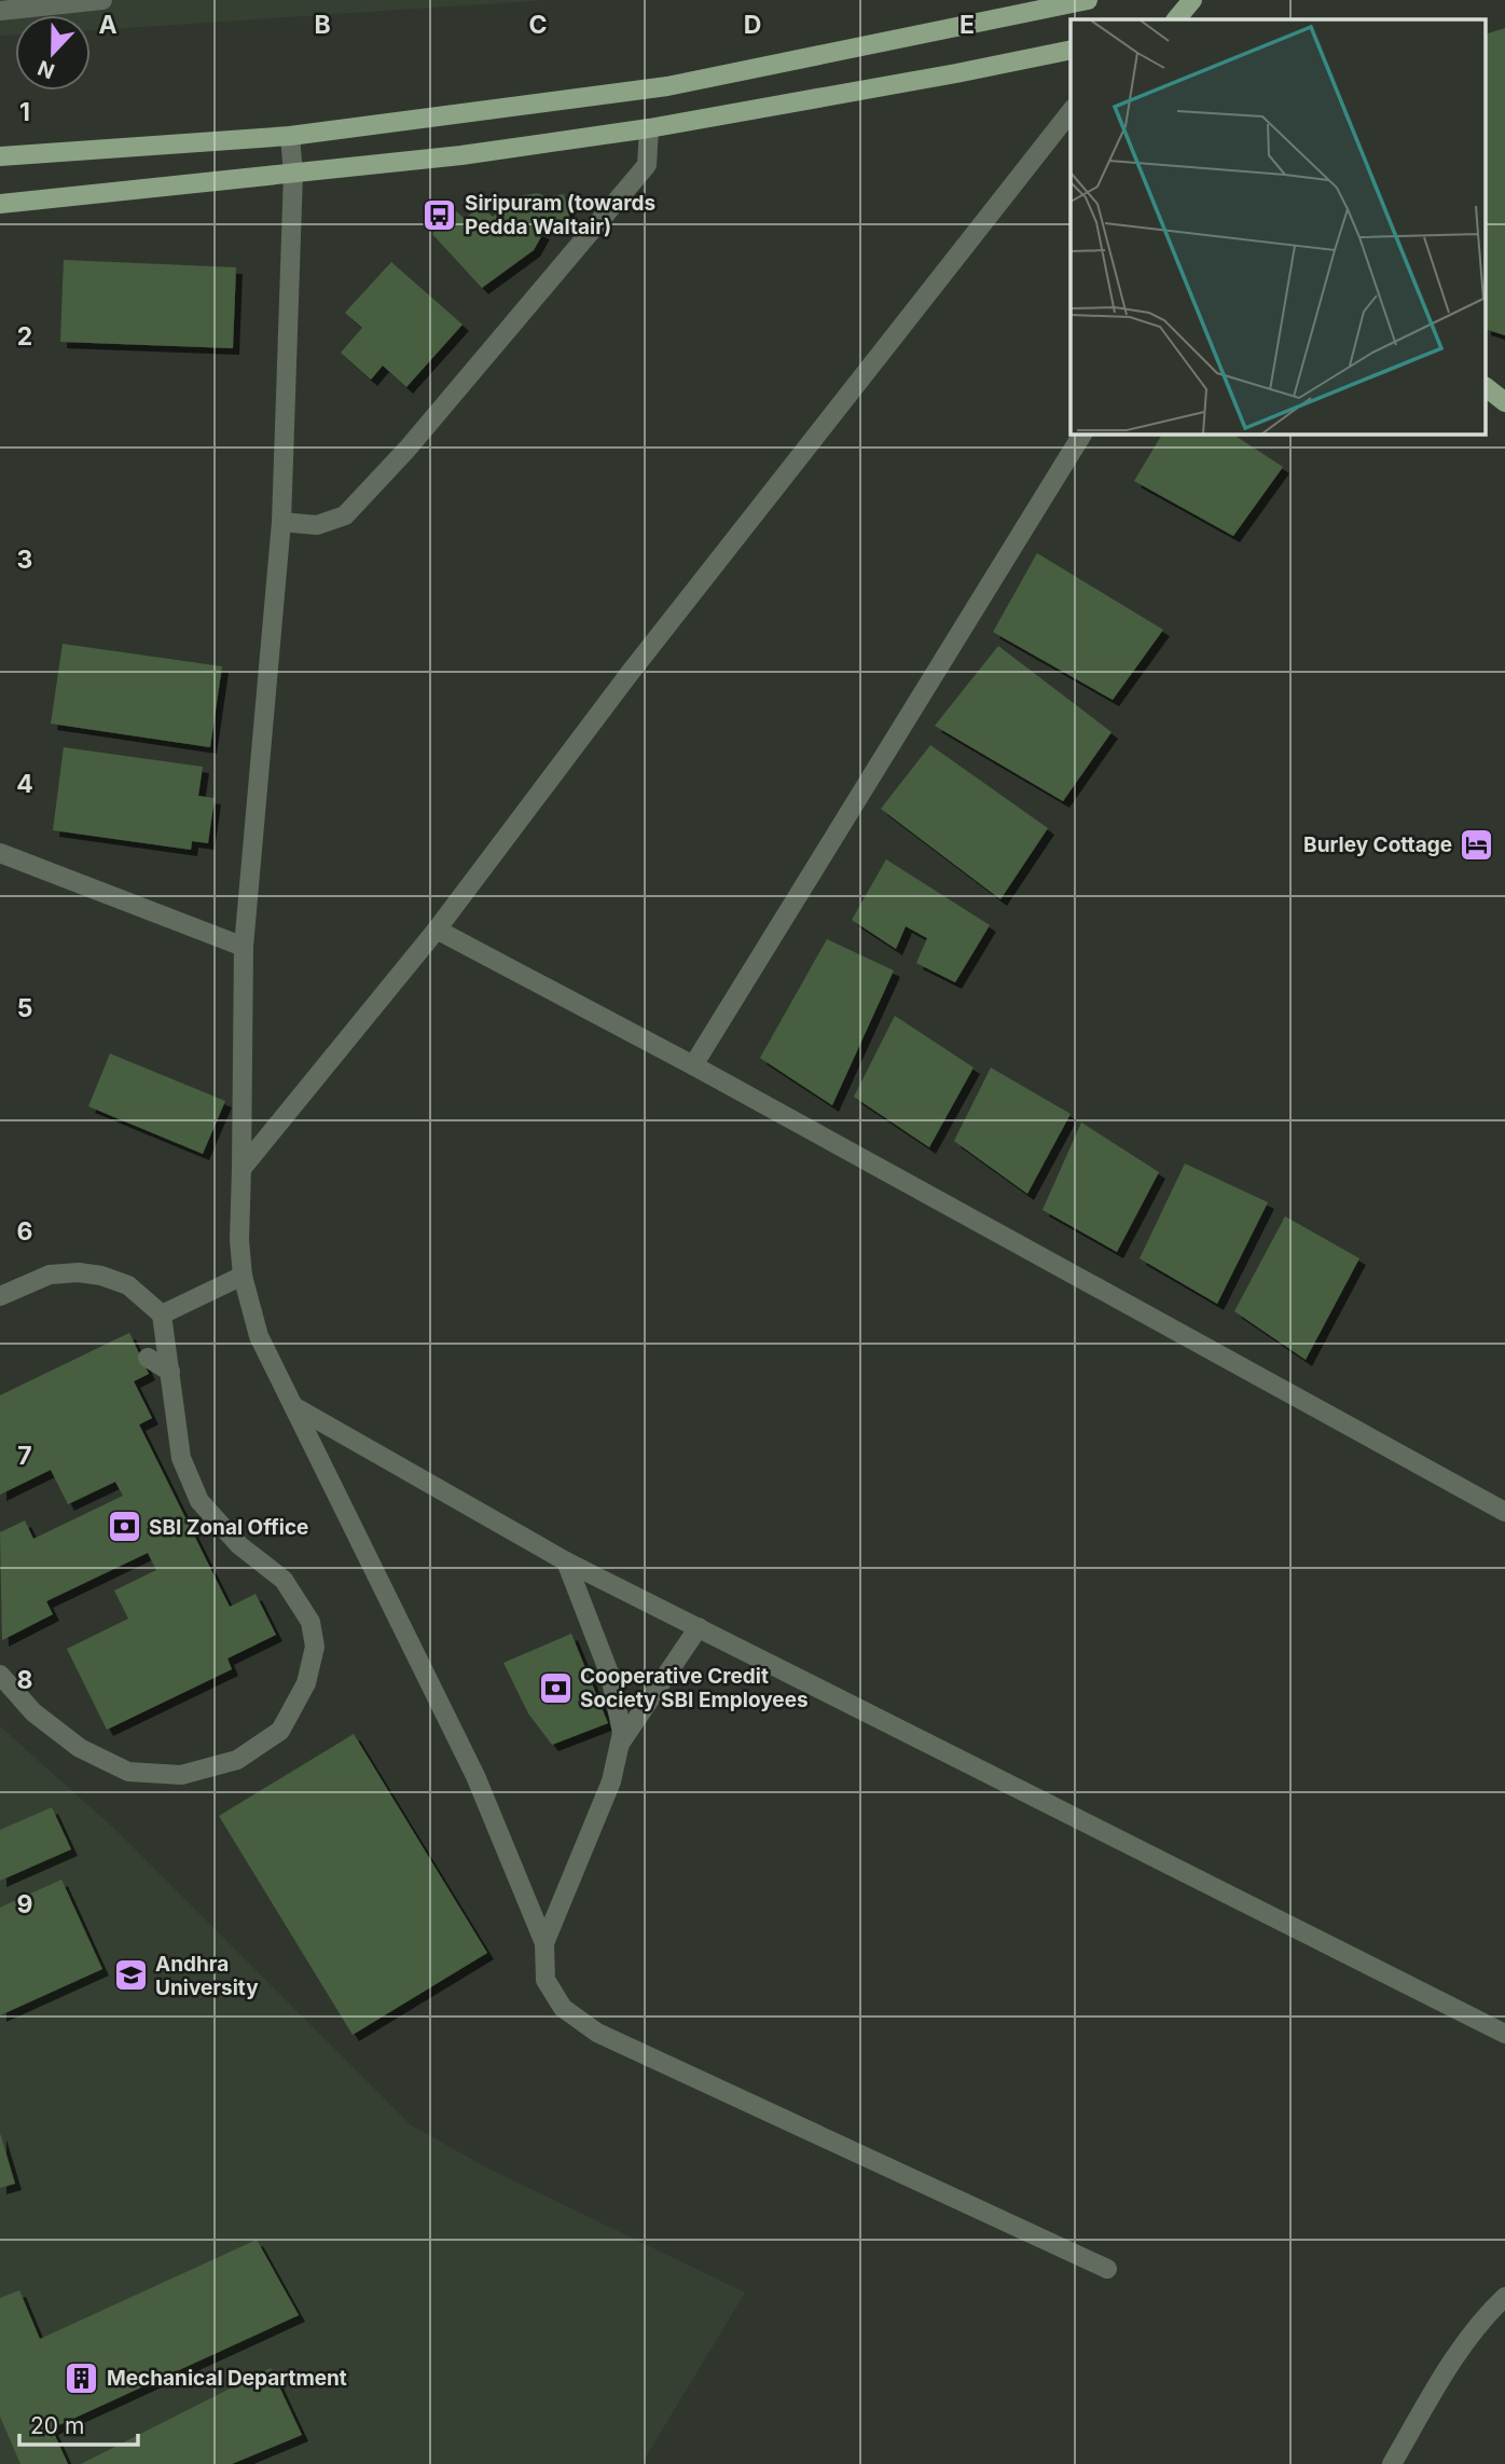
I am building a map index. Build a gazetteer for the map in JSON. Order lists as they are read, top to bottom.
{
  "places": {
    "bus stop": ["Siripuram (towards Pedda Waltair)"],
    "hotel": ["Burley Cottage"],
    "bank": ["SBI Zonal Office", "Cooperative Credit Society SBI Employees"],
    "school or university": ["Andhra University"],
    "building": ["Mechanical Department"]
  },
  "scale_bar": "20 m",
  "north": "bottom",
  "grid": {
    "columns": [
      "A",
      "B",
      "C",
      "D",
      "E"
    ],
    "rows": [
      "1",
      "2",
      "3",
      "4",
      "5",
      "6",
      "7",
      "8",
      "9"
    ]
  }
}
